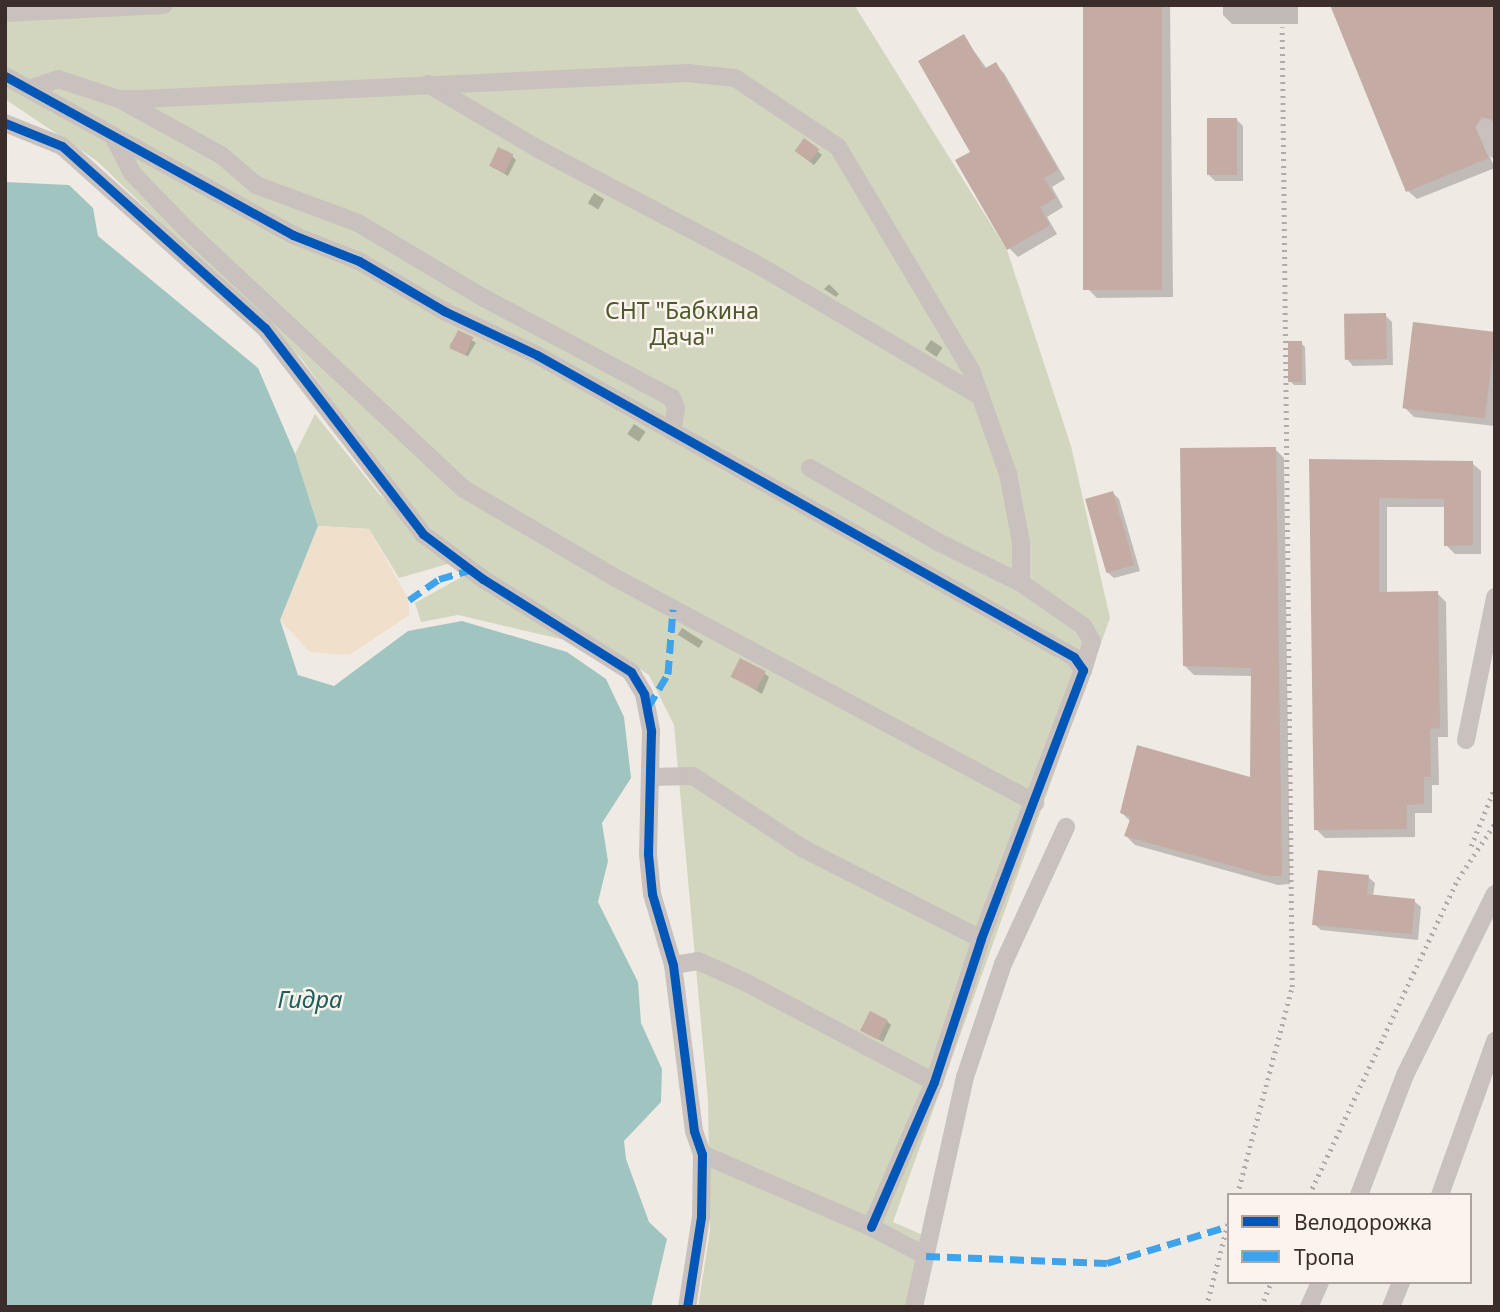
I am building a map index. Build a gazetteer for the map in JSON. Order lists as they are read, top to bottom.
{
  "water": ["Гидра"],
  "parks": ["СНТ \"Бабкина Дача\""],
  "legend": ["Велодорожка", "Тропа"]
}
